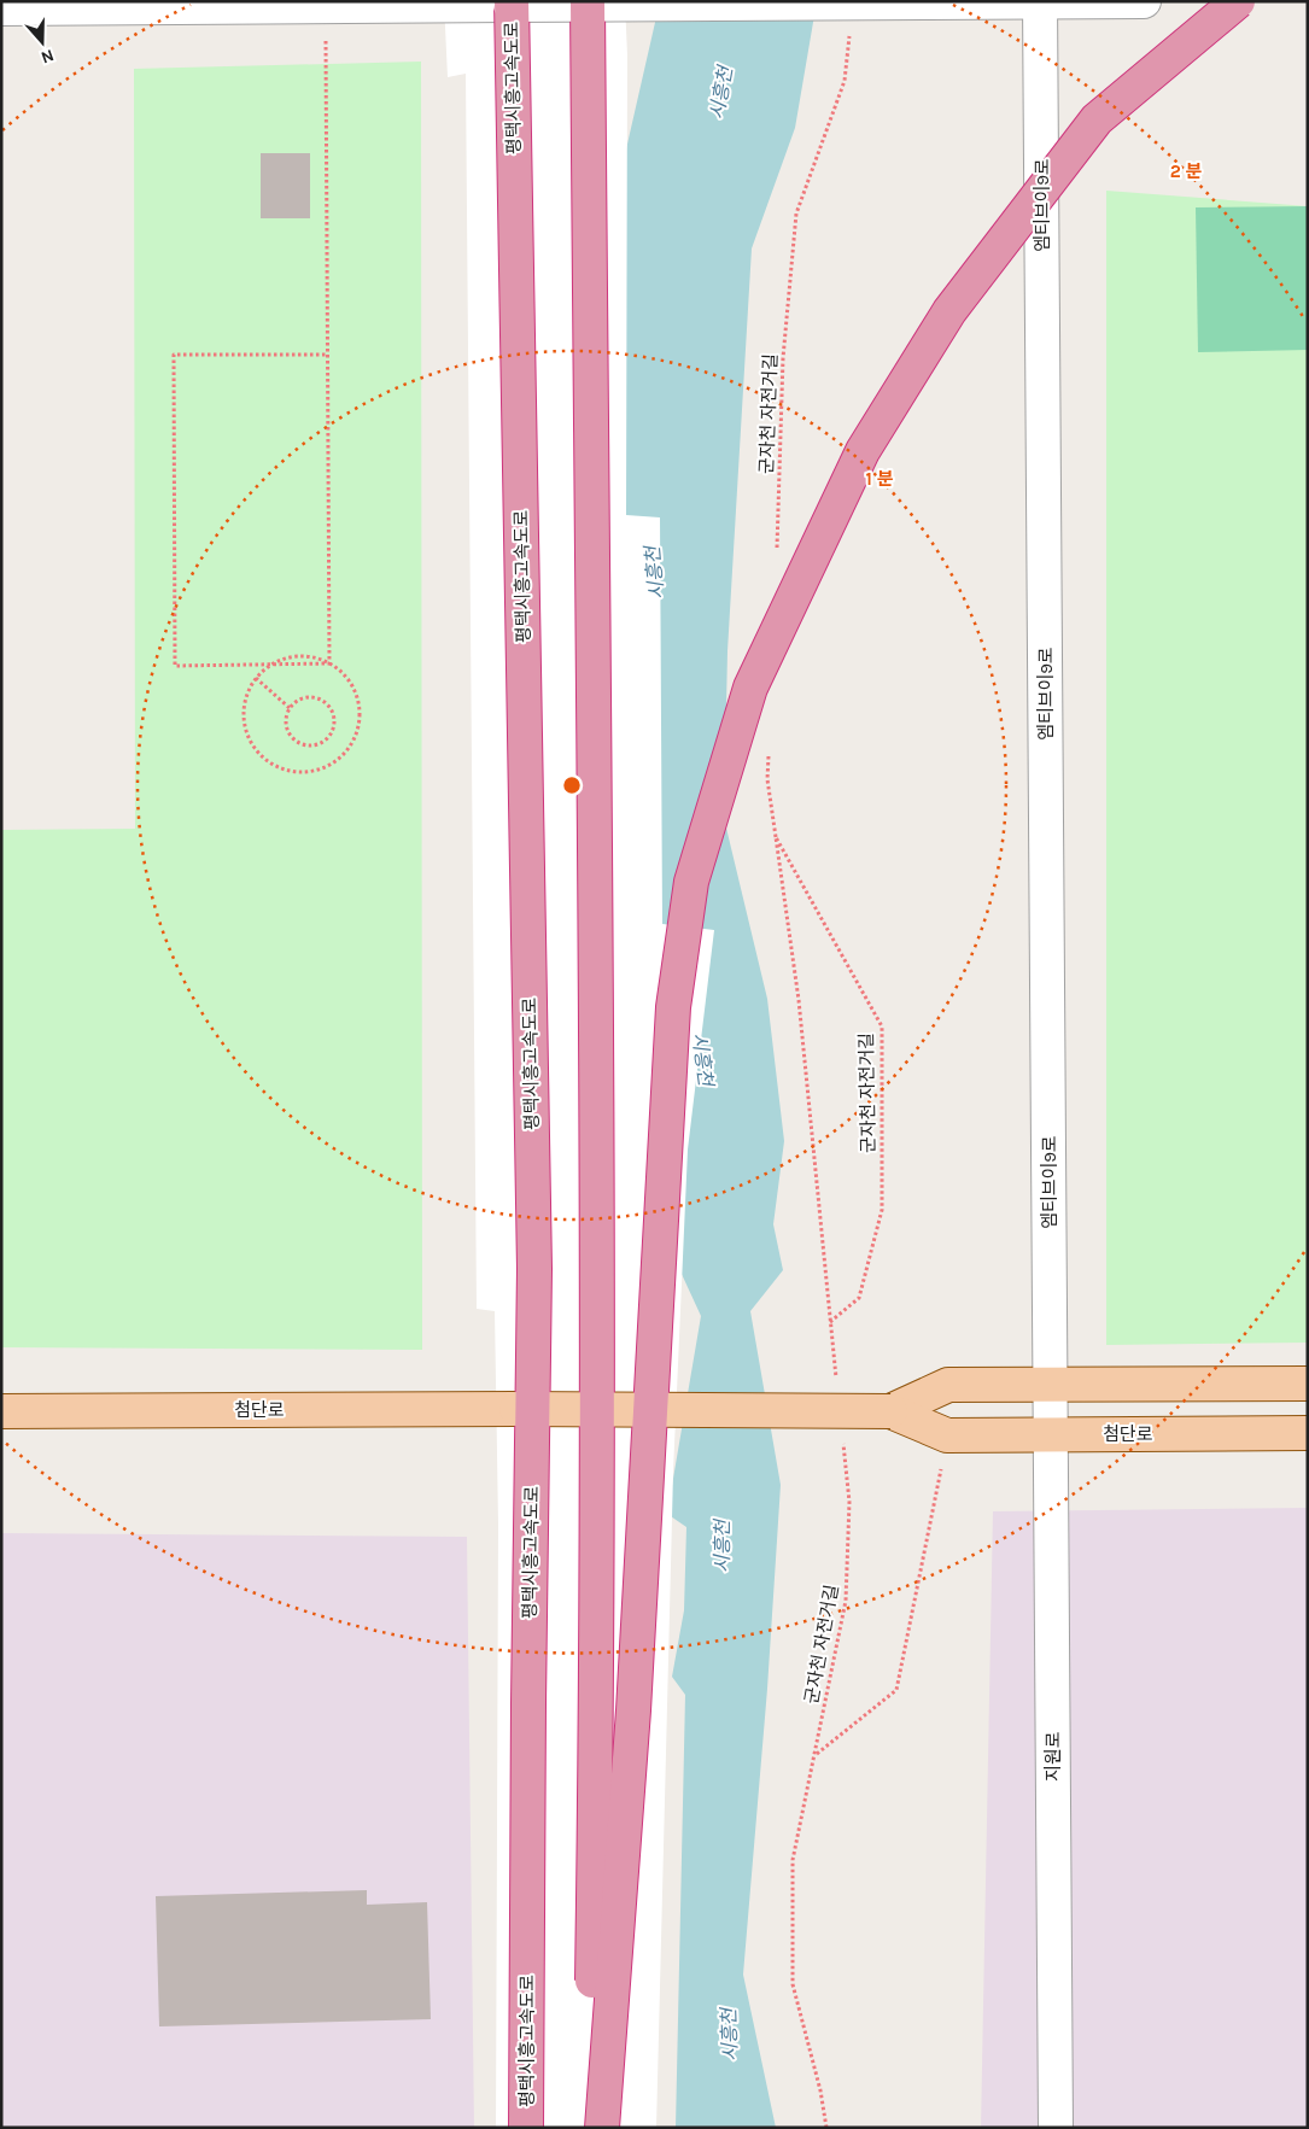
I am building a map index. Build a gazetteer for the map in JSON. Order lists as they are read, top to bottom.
{
  "streets": {
    "highway": ["평택시흥고속도로"],
    "main road": ["첨단로"],
    "street": ["엠티브이9로", "지원로"],
    "path": ["군자천 자전거길"]
  },
  "crossings": [
    ["엠티브이9로", "지원로"],
    ["첨단로", "지원로"]
  ],
  "water": ["시흥천"],
  "north": "bottom",
  "rings": ["2 분", "1 분"]
}
